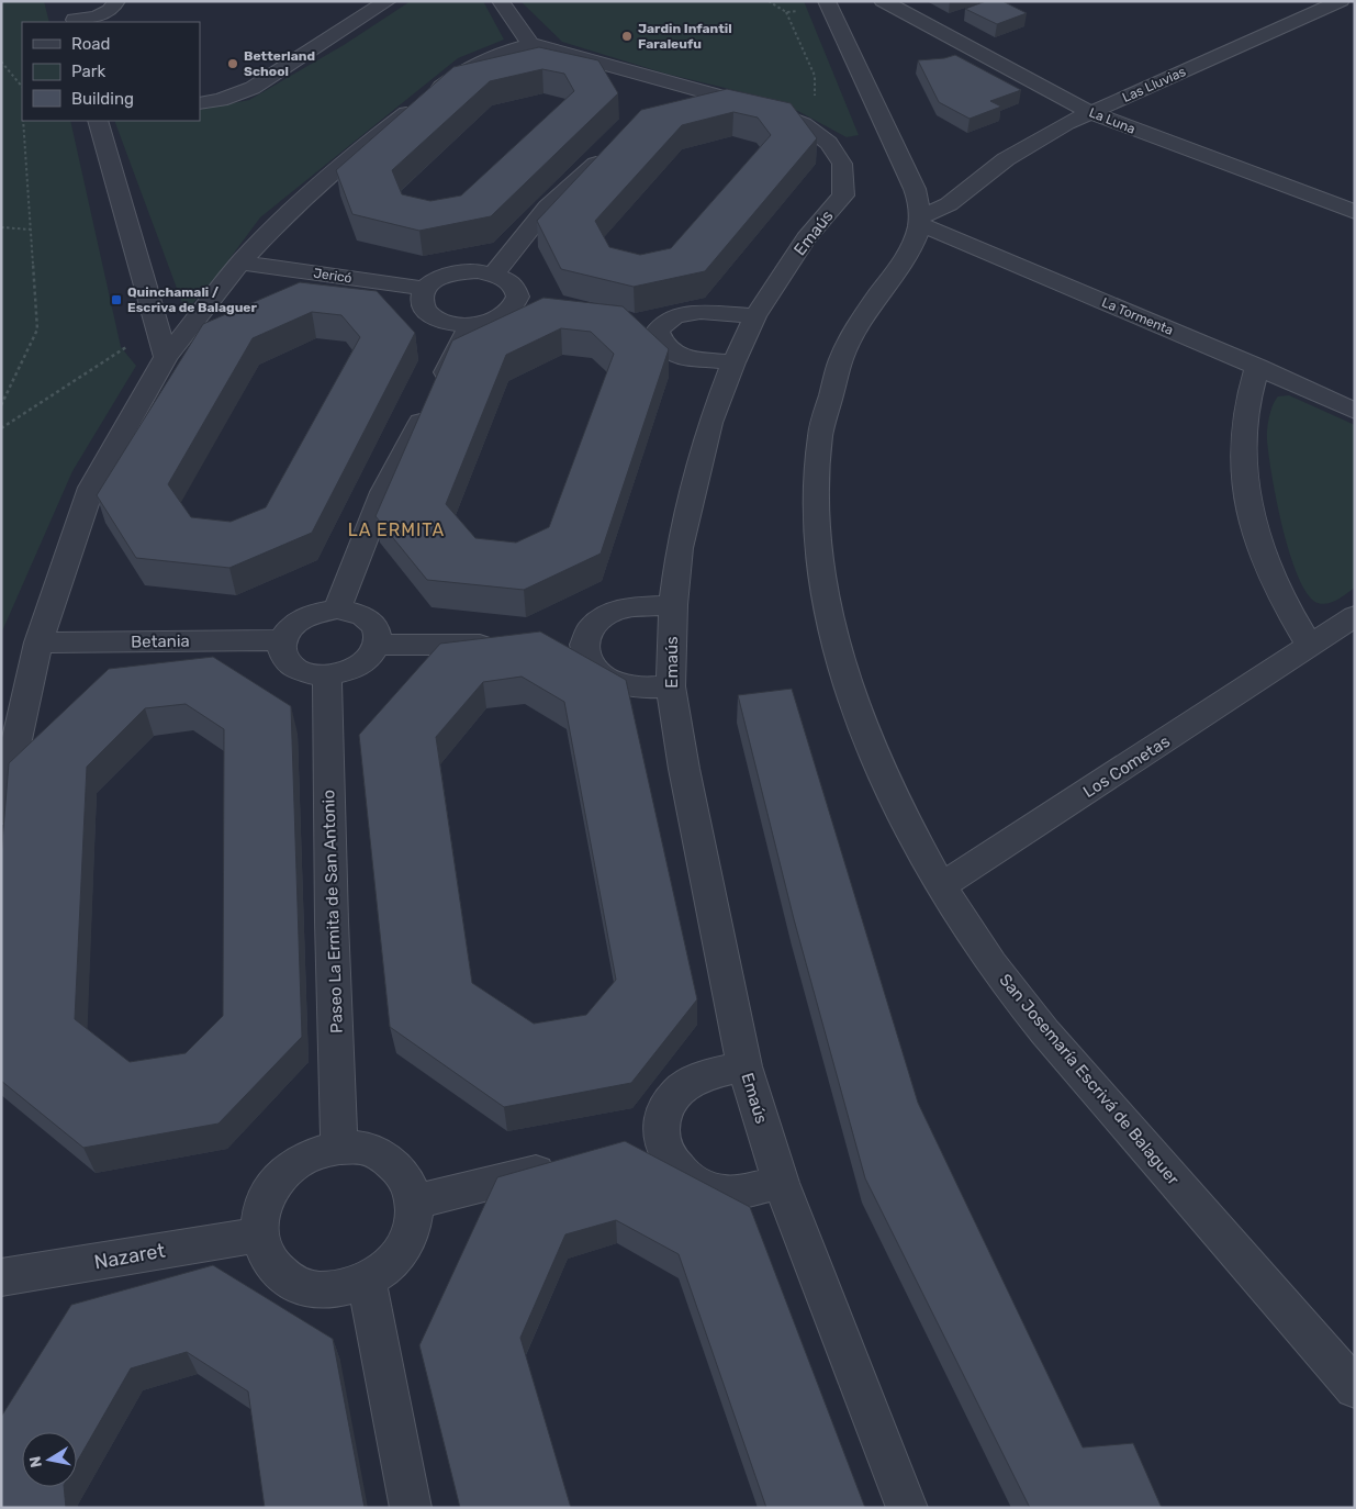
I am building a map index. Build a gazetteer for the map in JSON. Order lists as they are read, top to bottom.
{
  "streets": {
    "street": [
      "Las Lluvias",
      "La Luna",
      "Emaús",
      "Jericó",
      "La Tormenta",
      "Betania",
      "Los Cometas",
      "Paseo La Ermita de San Antonio",
      "San Josemaría Escrivá de Balaguer",
      "Nazaret"
    ]
  },
  "crossings": [
    ["Las Lluvias", "La Luna"],
    ["Las Lluvias", "La Tormenta"],
    ["Las Lluvias", "San Josemaría Escrivá de Balaguer"],
    ["La Tormenta", "San Josemaría Escrivá de Balaguer"],
    ["Betania", "Paseo La Ermita de San Antonio"],
    ["Los Cometas", "San Josemaría Escrivá de Balaguer"],
    ["Paseo La Ermita de San Antonio", "Nazaret"]
  ],
  "districts": ["LA ERMITA"],
  "places": {
    "other": ["Jardin Infantil Faraleufu", "Betterland School"],
    "transit": ["Quinchamali / Escriva de Balaguer"]
  },
  "legend": ["Road", "Park", "Building"],
  "north": "left"
}
